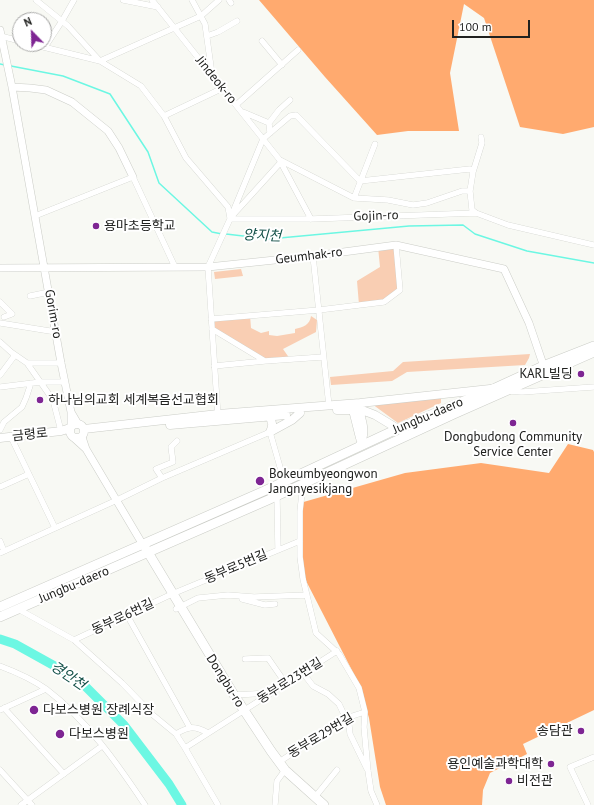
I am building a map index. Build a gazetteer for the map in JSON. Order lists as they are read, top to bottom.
{
  "streets": {
    "main road": ["Jungbu-daero", "금령로", "Dongbu-ro"],
    "street": [
      "Jindeok-ro",
      "Gojin-ro",
      "Geumhak-ro",
      "Gorim-ro",
      "동부로5번길",
      "동부로6번길",
      "동부로23번길",
      "동부로29번길"
    ]
  },
  "crossings": [
    ["Jindeok-ro", "Gojin-ro"],
    ["Geumhak-ro", "Gorim-ro"],
    ["Geumhak-ro", "Jungbu-daero"],
    ["Gorim-ro", "Jungbu-daero"],
    ["Gorim-ro", "금령로"],
    ["Gorim-ro", "Dongbu-ro"],
    ["Jungbu-daero", "Dongbu-ro"],
    ["동부로5번길", "동부로6번길"],
    ["동부로5번길", "Dongbu-ro"],
    ["동부로6번길", "Dongbu-ro"],
    ["Dongbu-ro", "동부로23번길"],
    ["Dongbu-ro", "동부로29번길"]
  ],
  "water": ["양지천", "경안천"],
  "places": [
    "용마초등학교",
    "KARL빌딩",
    "하나님의교회 세계복음선교협회",
    "Dongbudong Community Service Center",
    "Bokeumbyeongwon Jangnyesikjang",
    "다보스병원 장례식장",
    "송담관",
    "다보스병원",
    "용인예술과학대학",
    "비전관"
  ],
  "scale_bar": "100 m",
  "north": "top left"
}
